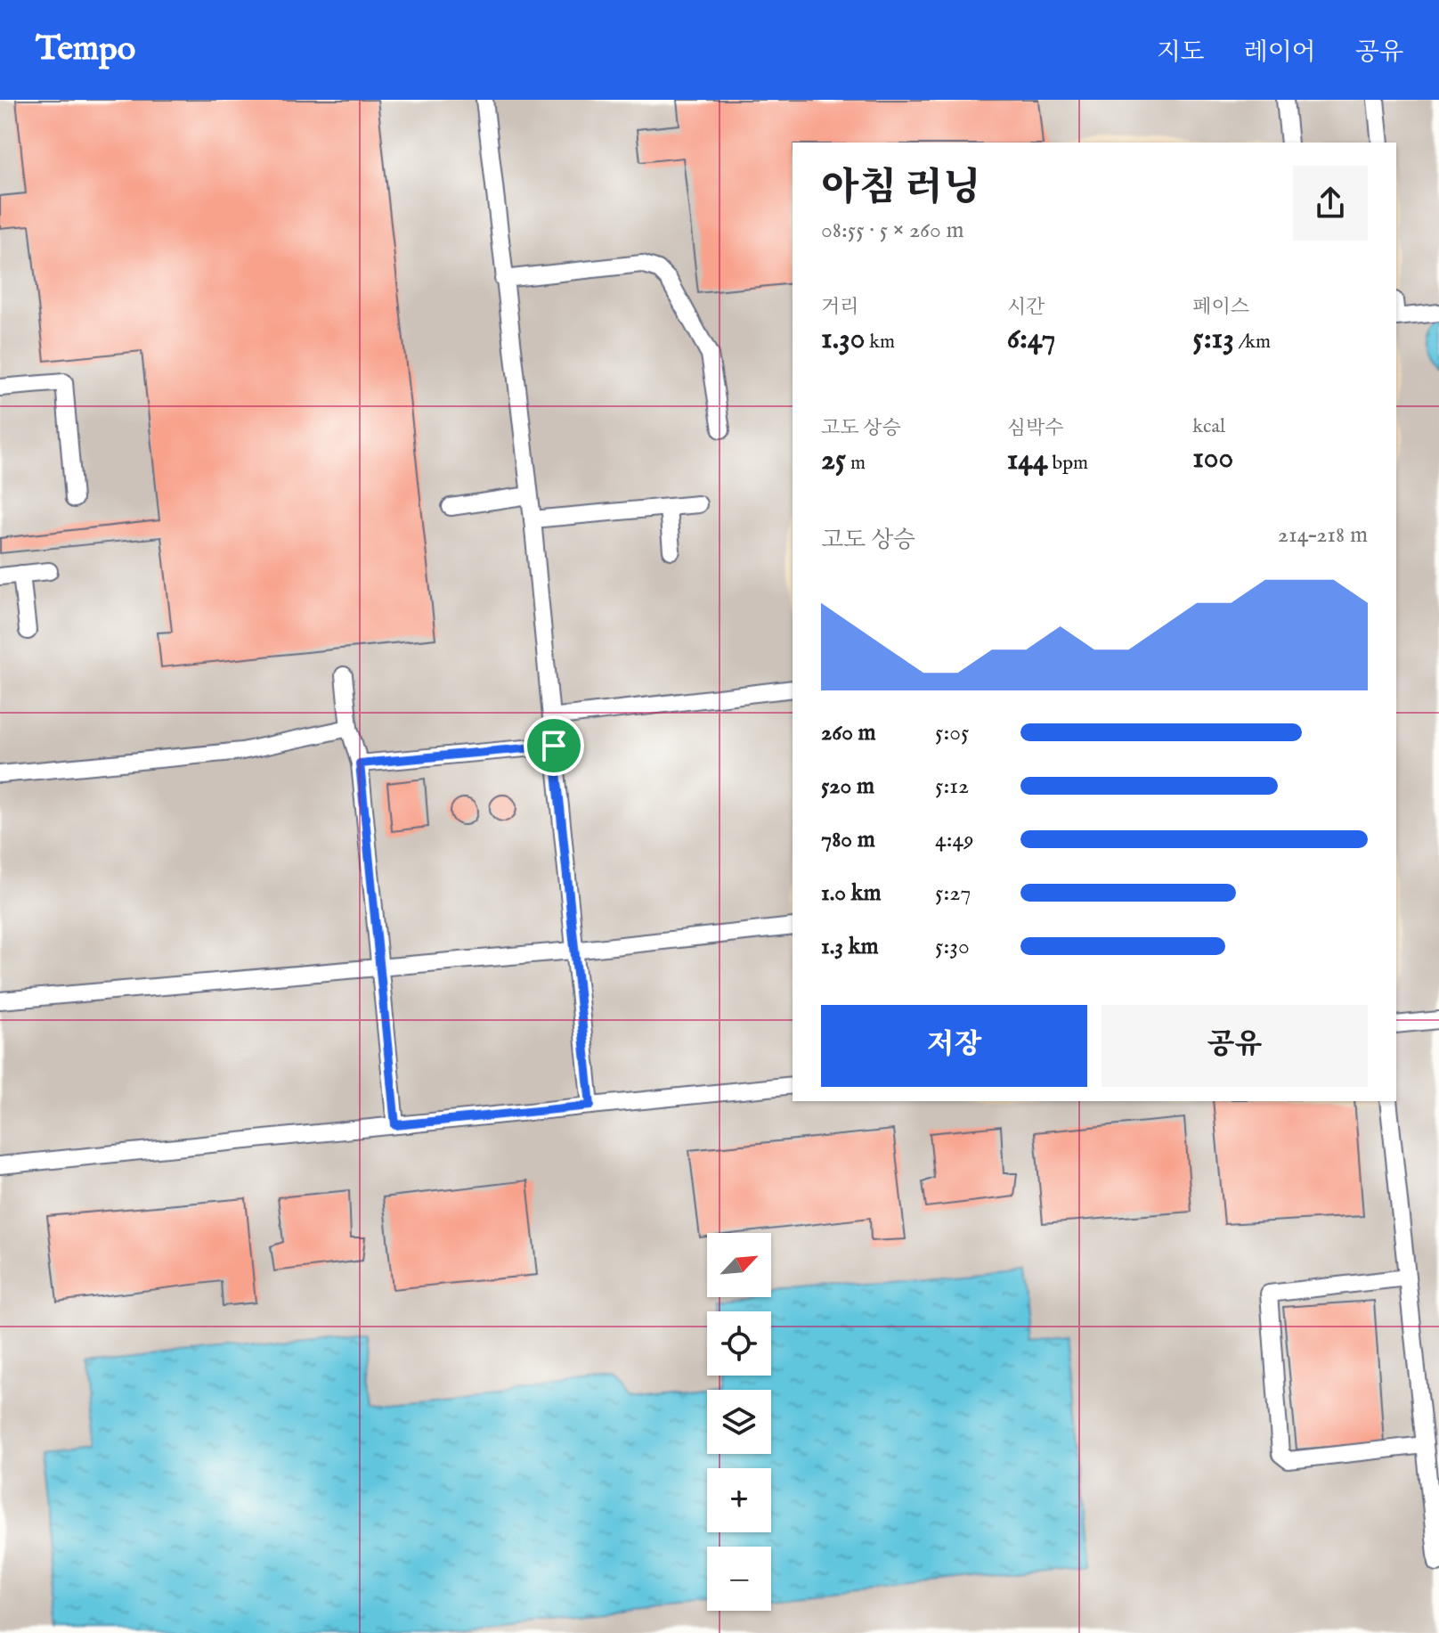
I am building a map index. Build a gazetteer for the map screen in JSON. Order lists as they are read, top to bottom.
{
  "north": "top right",
  "page": {
    "header": "Tempo",
    "nav": ["지도", "레이어", "공유"],
    "heading": ["아침 러닝", "08:55 · 5 × 260 m"],
    "stats": [
      ["거리", "1.30 km"],
      ["시간", "6:47"],
      ["페이스", "5:13 /km"],
      ["고도 상승", "25 m"],
      ["심박수", "144 bpm"],
      ["kcal", "100"]
    ],
    "chart": ["고도 상승", "214–218 m"],
    "list": [
      {
        "name": "260 m",
        "note": "5:05"
      },
      {
        "name": "520 m",
        "note": "5:12"
      },
      {
        "name": "780 m",
        "note": "4:49"
      },
      {
        "name": "1.0 km",
        "note": "5:27"
      },
      {
        "name": "1.3 km",
        "note": "5:30"
      }
    ],
    "buttons": ["저장", "공유"],
    "map_buttons": ["+", "−"]
  }
}
